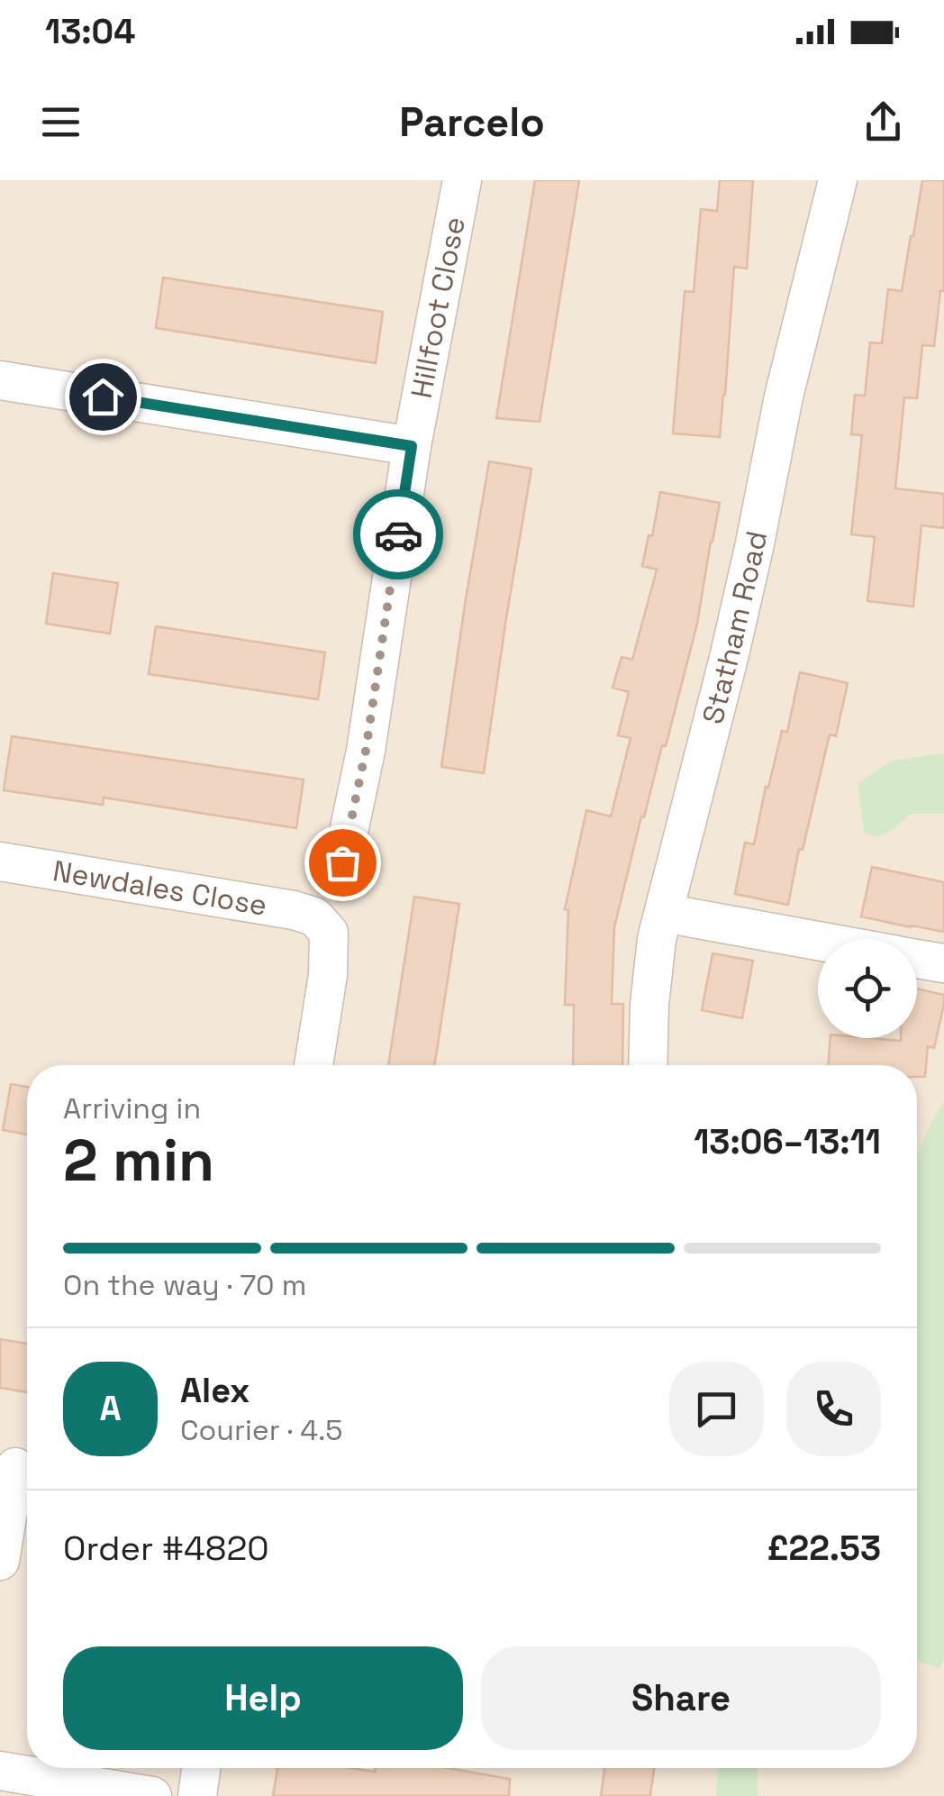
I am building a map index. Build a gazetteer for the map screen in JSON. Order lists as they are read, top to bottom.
{
  "streets": {
    "street": ["Hillfoot Close", "Statham Road", "Newdales Close"]
  },
  "page": {
    "status": "13:04",
    "header": "Parcelo",
    "heading": ["2 min", "Arriving in", "13:06–13:11"],
    "panel": [
      "Alex",
      "Courier · 4.5",
      "Order #4820",
      "£22.53"
    ],
    "bar": "On the way · 70 m",
    "round": "A",
    "buttons": ["Help", "Share"]
  }
}
